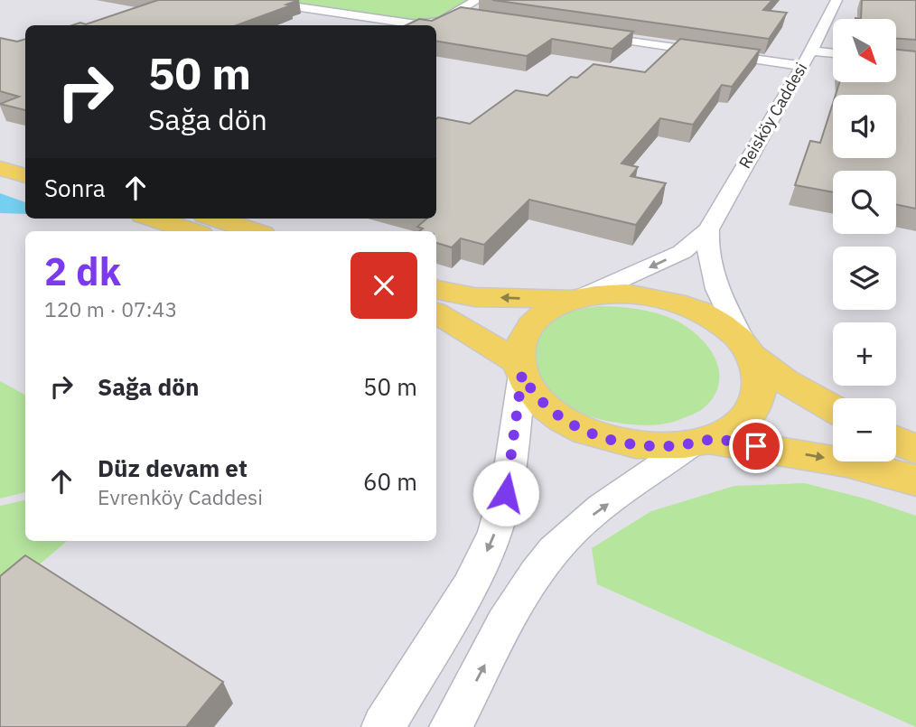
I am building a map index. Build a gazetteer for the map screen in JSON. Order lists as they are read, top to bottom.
{
  "streets": {
    "street": ["Reisköy Caddesi"]
  },
  "north": "bottom right",
  "page": {
    "map_buttons": ["+", "−"],
    "turn": ["50 m", "Sağa dön"],
    "then": "Sonra",
    "heading": ["2 dk", "120 m · 07:43"],
    "list": [
      {
        "name": "Sağa dön",
        "value": "50 m"
      },
      {
        "name": "Düz devam et",
        "note": "Evrenköy Caddesi",
        "value": "60 m"
      }
    ]
  }
}
